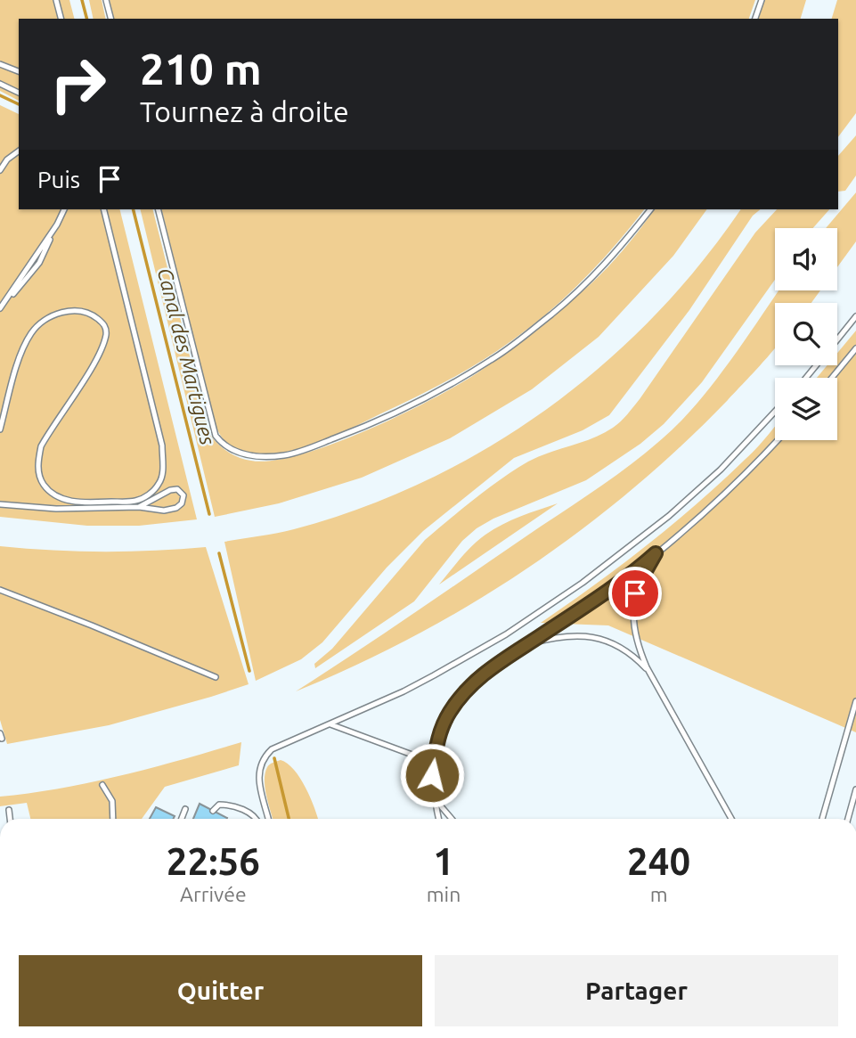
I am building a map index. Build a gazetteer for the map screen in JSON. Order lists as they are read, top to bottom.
{
  "water": ["Canal des Martigues"],
  "page": {
    "turn": ["210 m", "Tournez à droite"],
    "then": "Puis",
    "eta": [
      "22:56",
      "Arrivée",
      "1",
      "min",
      "240",
      "m"
    ],
    "buttons": ["Quitter", "Partager"]
  }
}
